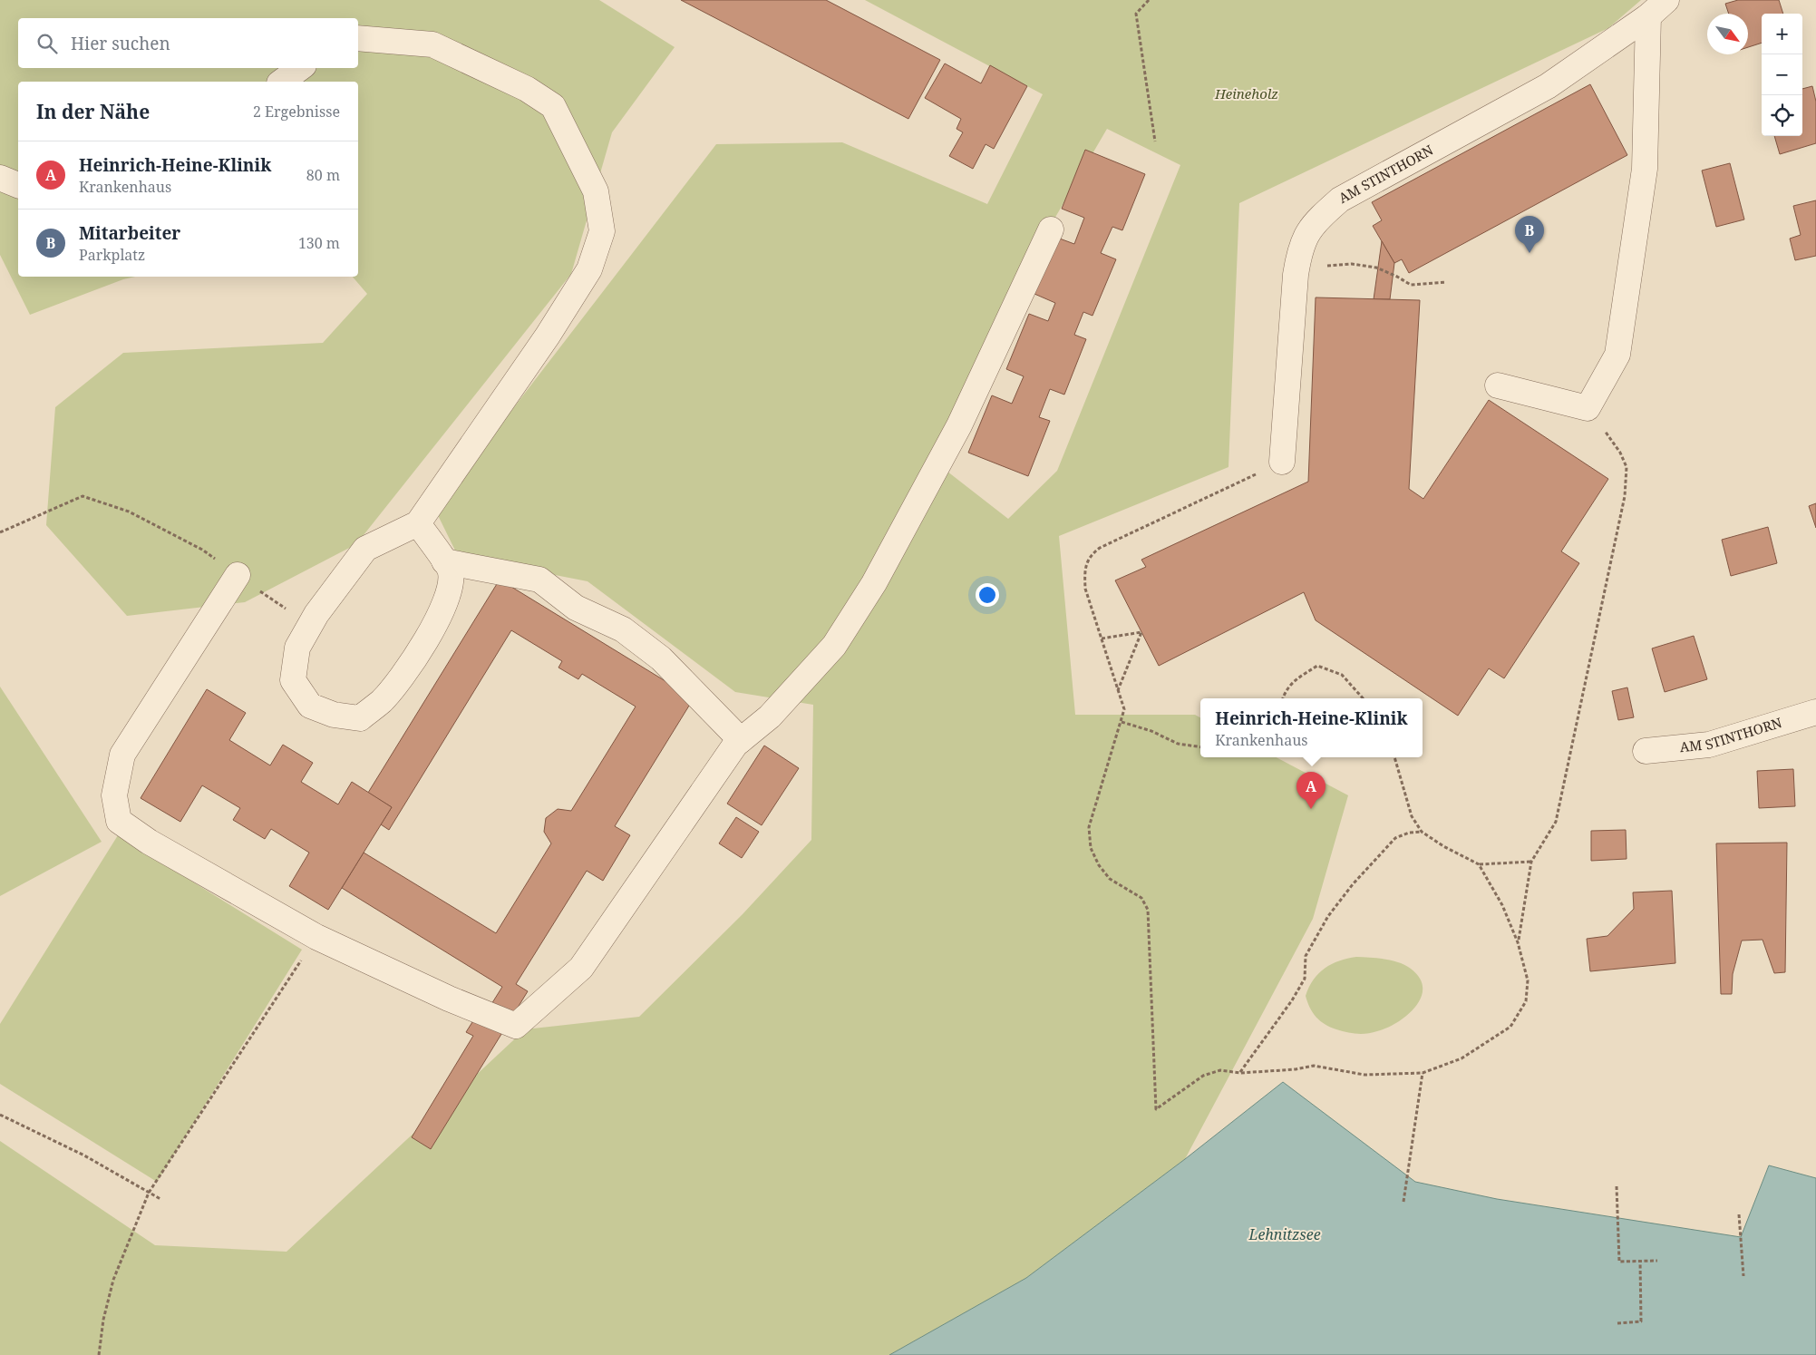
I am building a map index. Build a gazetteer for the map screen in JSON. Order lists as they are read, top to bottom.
{
  "streets": {
    "street": ["AM STINTHORN"]
  },
  "water": ["Lehnitzsee"],
  "parks": ["Heineholz"],
  "north": "bottom right",
  "page": {
    "map_buttons": ["+", "−"],
    "search": "Hier suchen",
    "heading": ["In der Nähe", "2 Ergebnisse"],
    "list": [
      {
        "mark": "A",
        "name": "Heinrich-Heine-Klinik",
        "note": "Krankenhaus",
        "value": "80 m"
      },
      {
        "mark": "B",
        "name": "Mitarbeiter",
        "note": "Parkplatz",
        "value": "130 m"
      }
    ],
    "pins": ["B", "A"],
    "popup": ["Heinrich-Heine-Klinik", "Krankenhaus"]
  }
}
